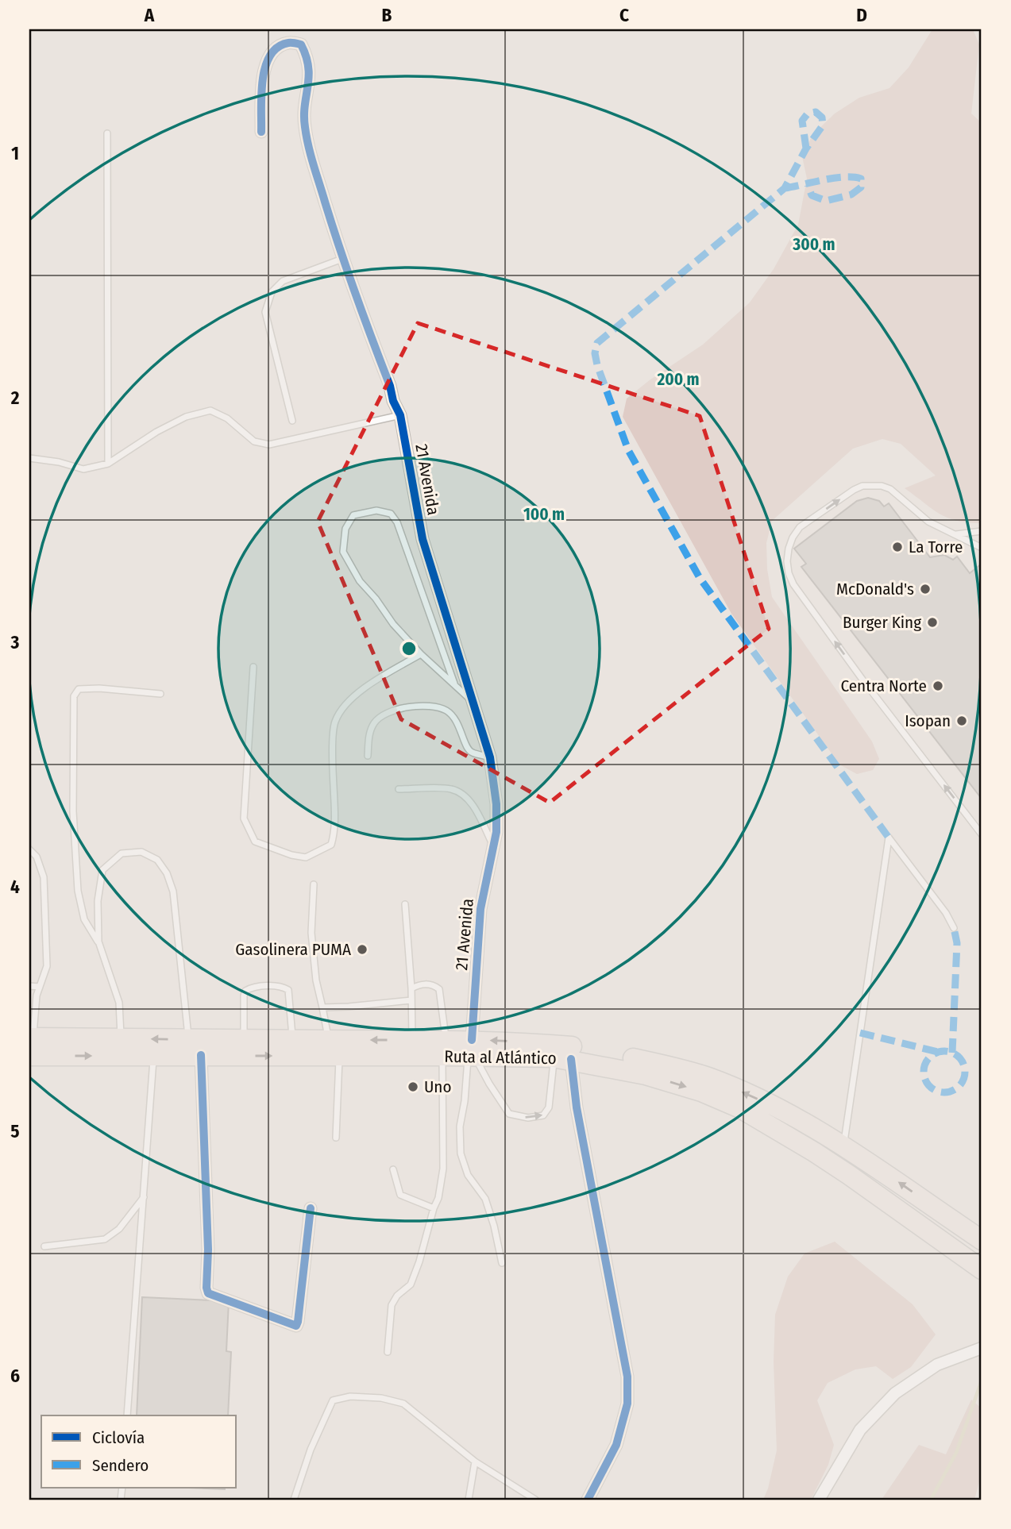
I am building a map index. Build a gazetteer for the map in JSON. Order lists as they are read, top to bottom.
{
  "streets": {
    "highway": ["Ruta al Atlántico"],
    "street": ["21 Avenida"]
  },
  "crossings": [
    ["21 Avenida", "Ruta al Atlántico"]
  ],
  "places": [
    "La Torre",
    "McDonald's",
    "Burger King",
    "Centra Norte",
    "Isopan",
    "Gasolinera PUMA",
    "Uno"
  ],
  "legend": ["Ciclovía", "Sendero"],
  "grid": {
    "columns": [
      "A",
      "B",
      "C",
      "D"
    ],
    "rows": [
      "1",
      "2",
      "3",
      "4",
      "5",
      "6"
    ]
  },
  "rings": ["300 m", "200 m", "100 m"]
}
